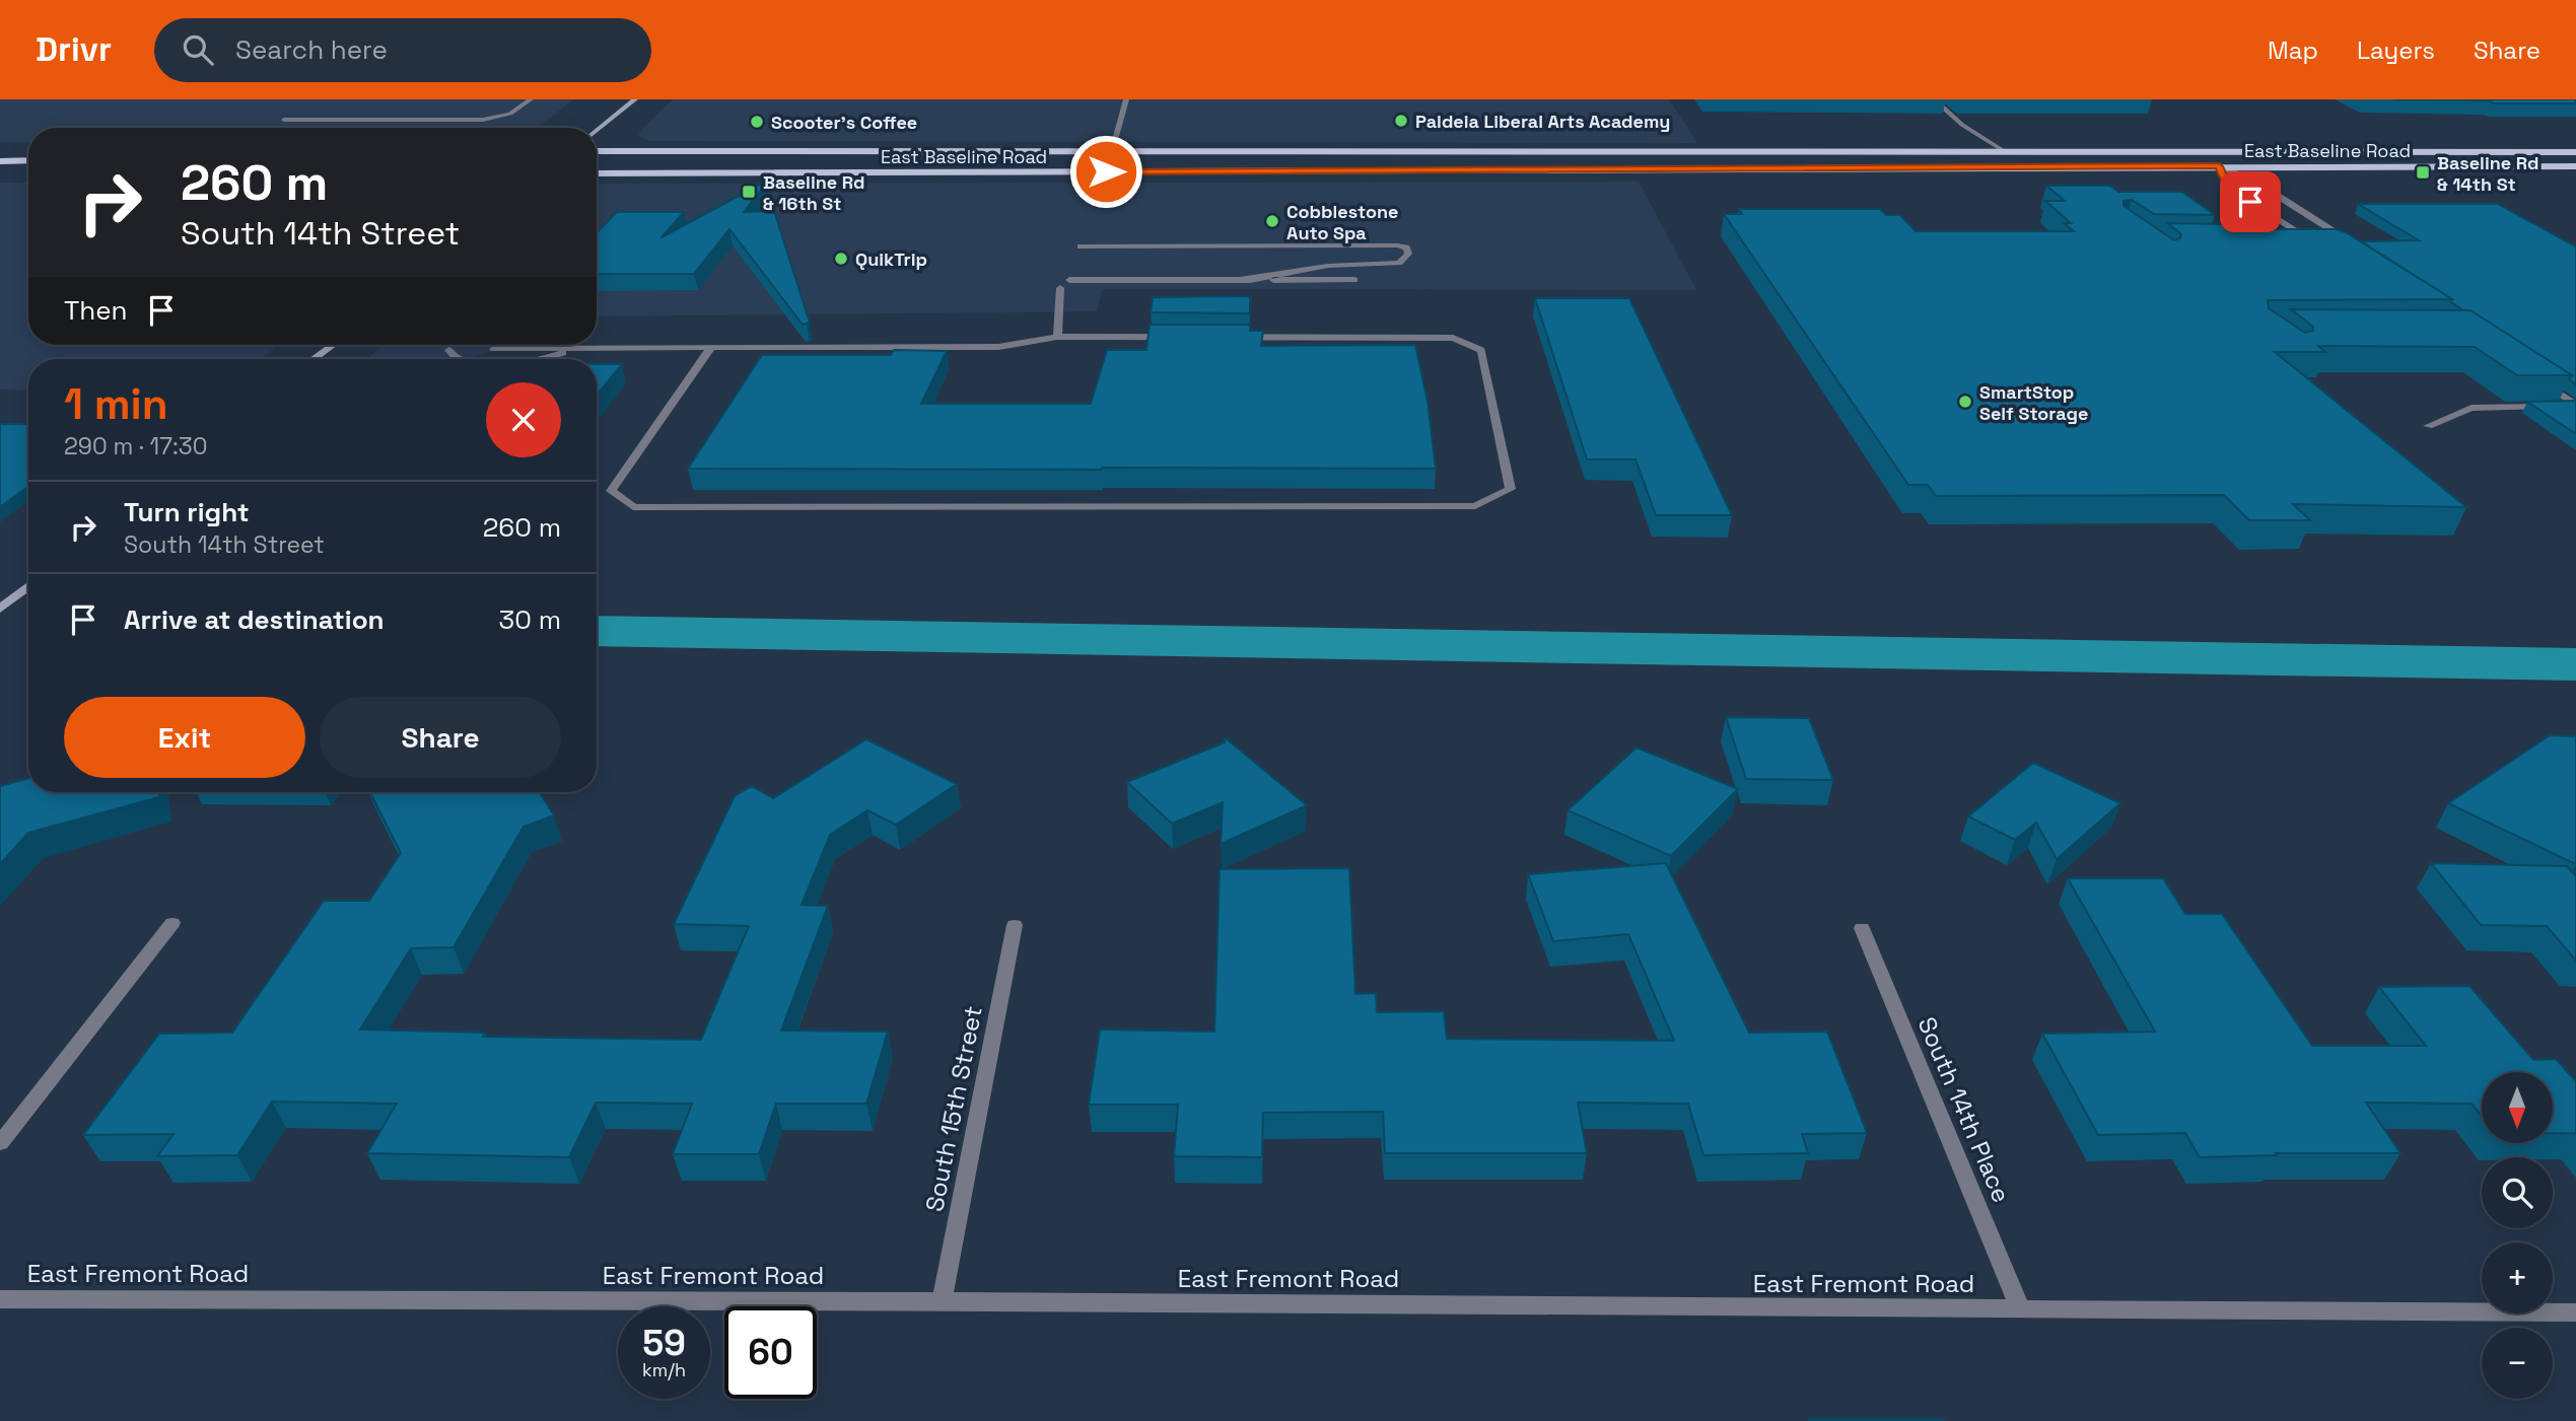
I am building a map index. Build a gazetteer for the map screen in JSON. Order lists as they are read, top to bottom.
{
  "streets": {
    "main road": ["East Baseline Road"],
    "street": ["South 15th Street", "South 14th Place", "East Fremont Road"]
  },
  "crossings": [
    ["South 15th Street", "East Fremont Road"],
    ["South 14th Place", "East Fremont Road"]
  ],
  "places": {
    "other": [
      "Paideia Liberal Arts Academy",
      "Scooter's Coffee",
      "Cobblestone Auto Spa",
      "QuikTrip",
      "SmartStop Self Storage"
    ],
    "transit": ["Baseline Rd & 14th St", "Baseline Rd & 16th St"]
  },
  "north": "bottom",
  "page": {
    "header": "Drivr",
    "search": "Search here",
    "nav": ["Map", "Layers", "Share"],
    "turn": ["260 m", "South 14th Street"],
    "then": "Then",
    "heading": ["1 min", "290 m · 17:30"],
    "list": [
      {
        "name": "Turn right",
        "note": "South 14th Street",
        "value": "260 m"
      },
      {
        "name": "Arrive at destination",
        "value": "30 m"
      }
    ],
    "buttons": ["Exit", "Share"],
    "map_buttons": ["+", "−"],
    "speed": "59 km/h",
    "limit": "60"
  }
}
